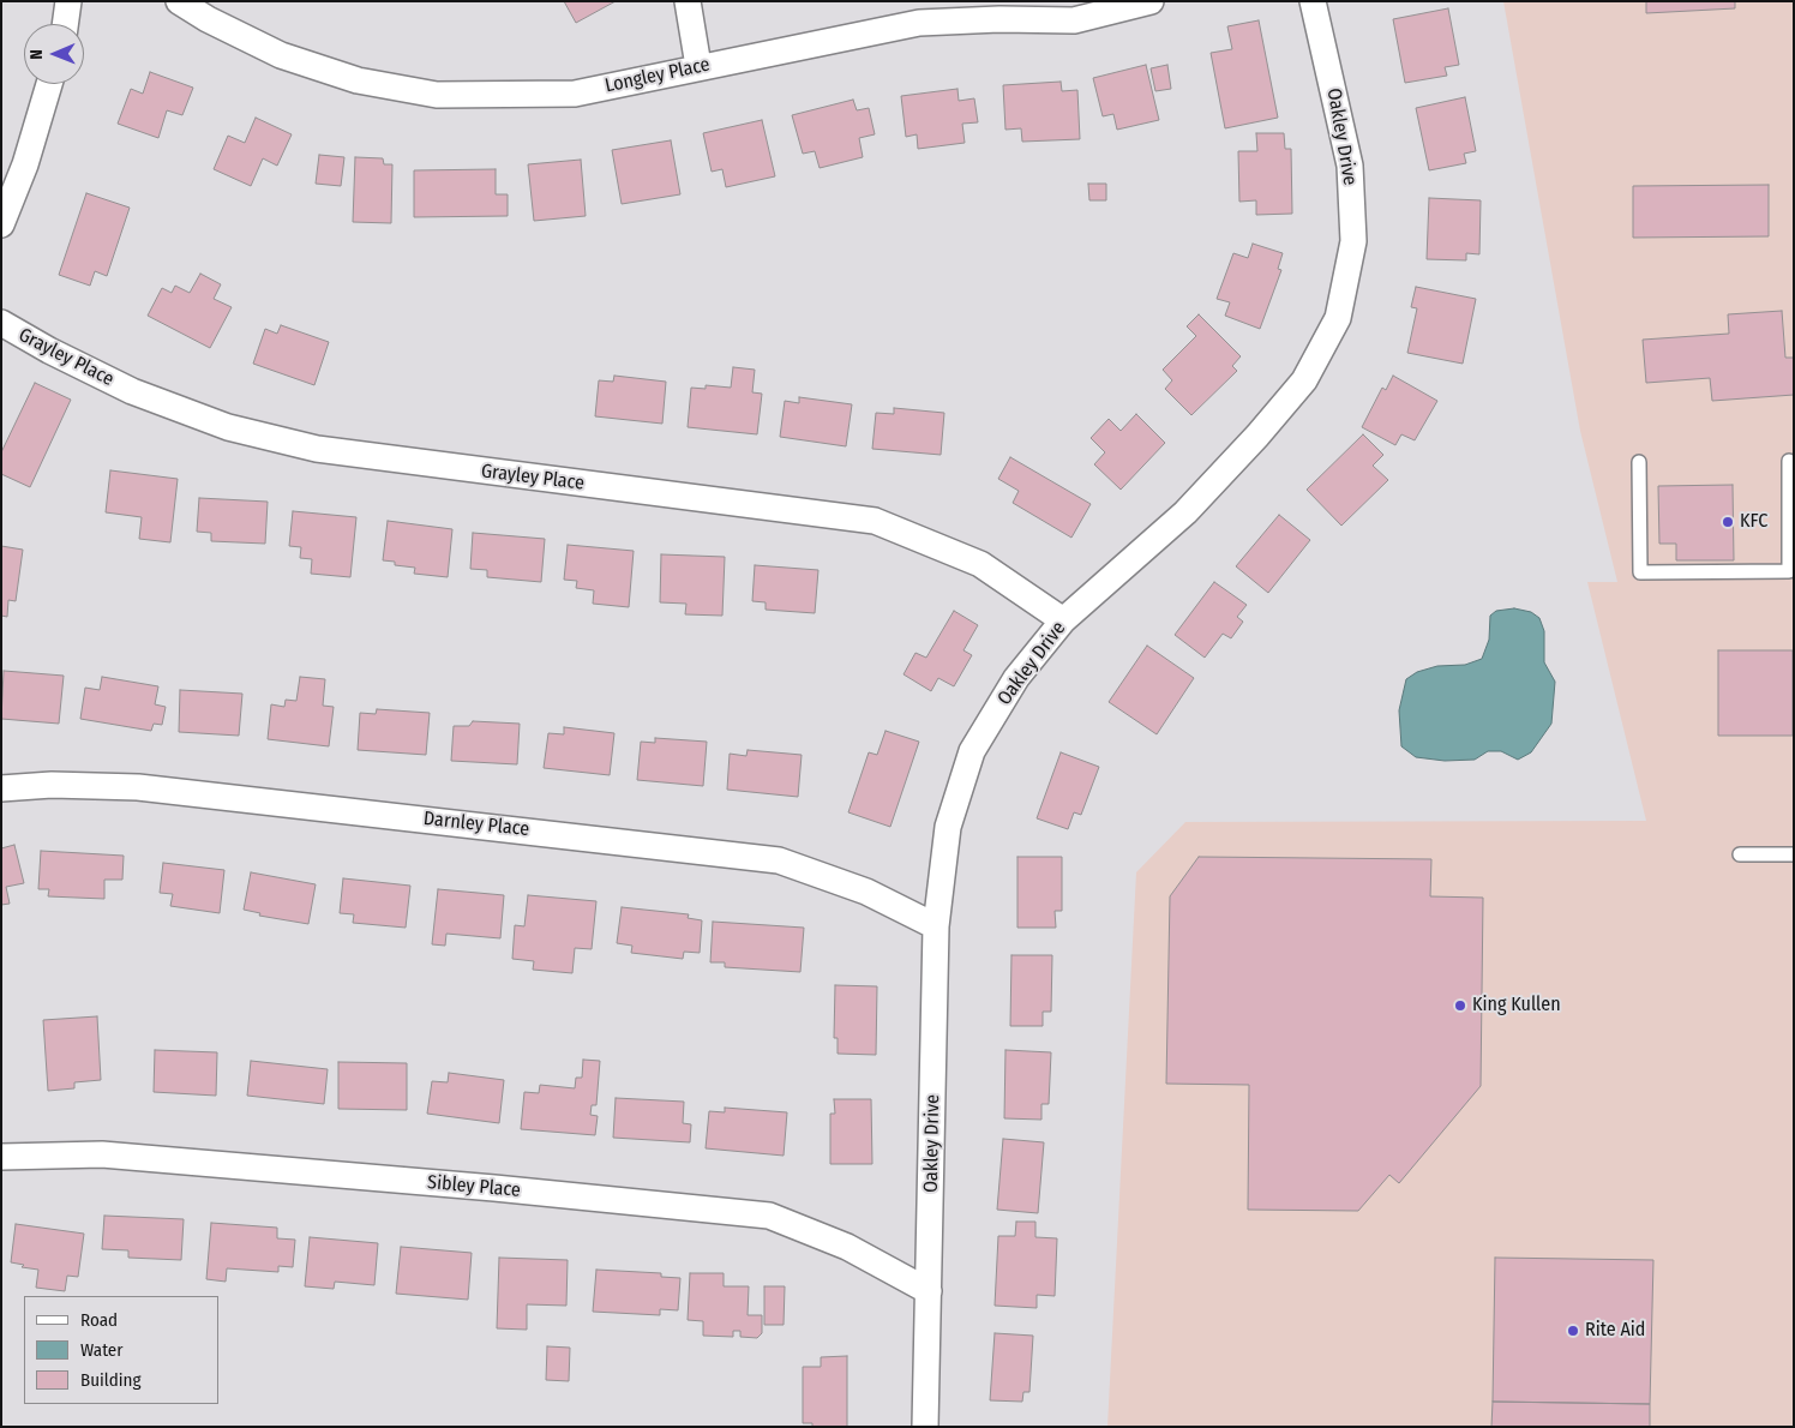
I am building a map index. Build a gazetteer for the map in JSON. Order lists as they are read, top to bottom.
{
  "streets": {
    "street": [
      "Longley Place",
      "Oakley Drive",
      "Grayley Place",
      "Darnley Place",
      "Sibley Place"
    ]
  },
  "crossings": [
    ["Oakley Drive", "Grayley Place"],
    ["Oakley Drive", "Darnley Place"],
    ["Oakley Drive", "Sibley Place"]
  ],
  "places": ["KFC", "King Kullen", "Rite Aid"],
  "legend": ["Road", "Water", "Building"],
  "north": "left"
}
